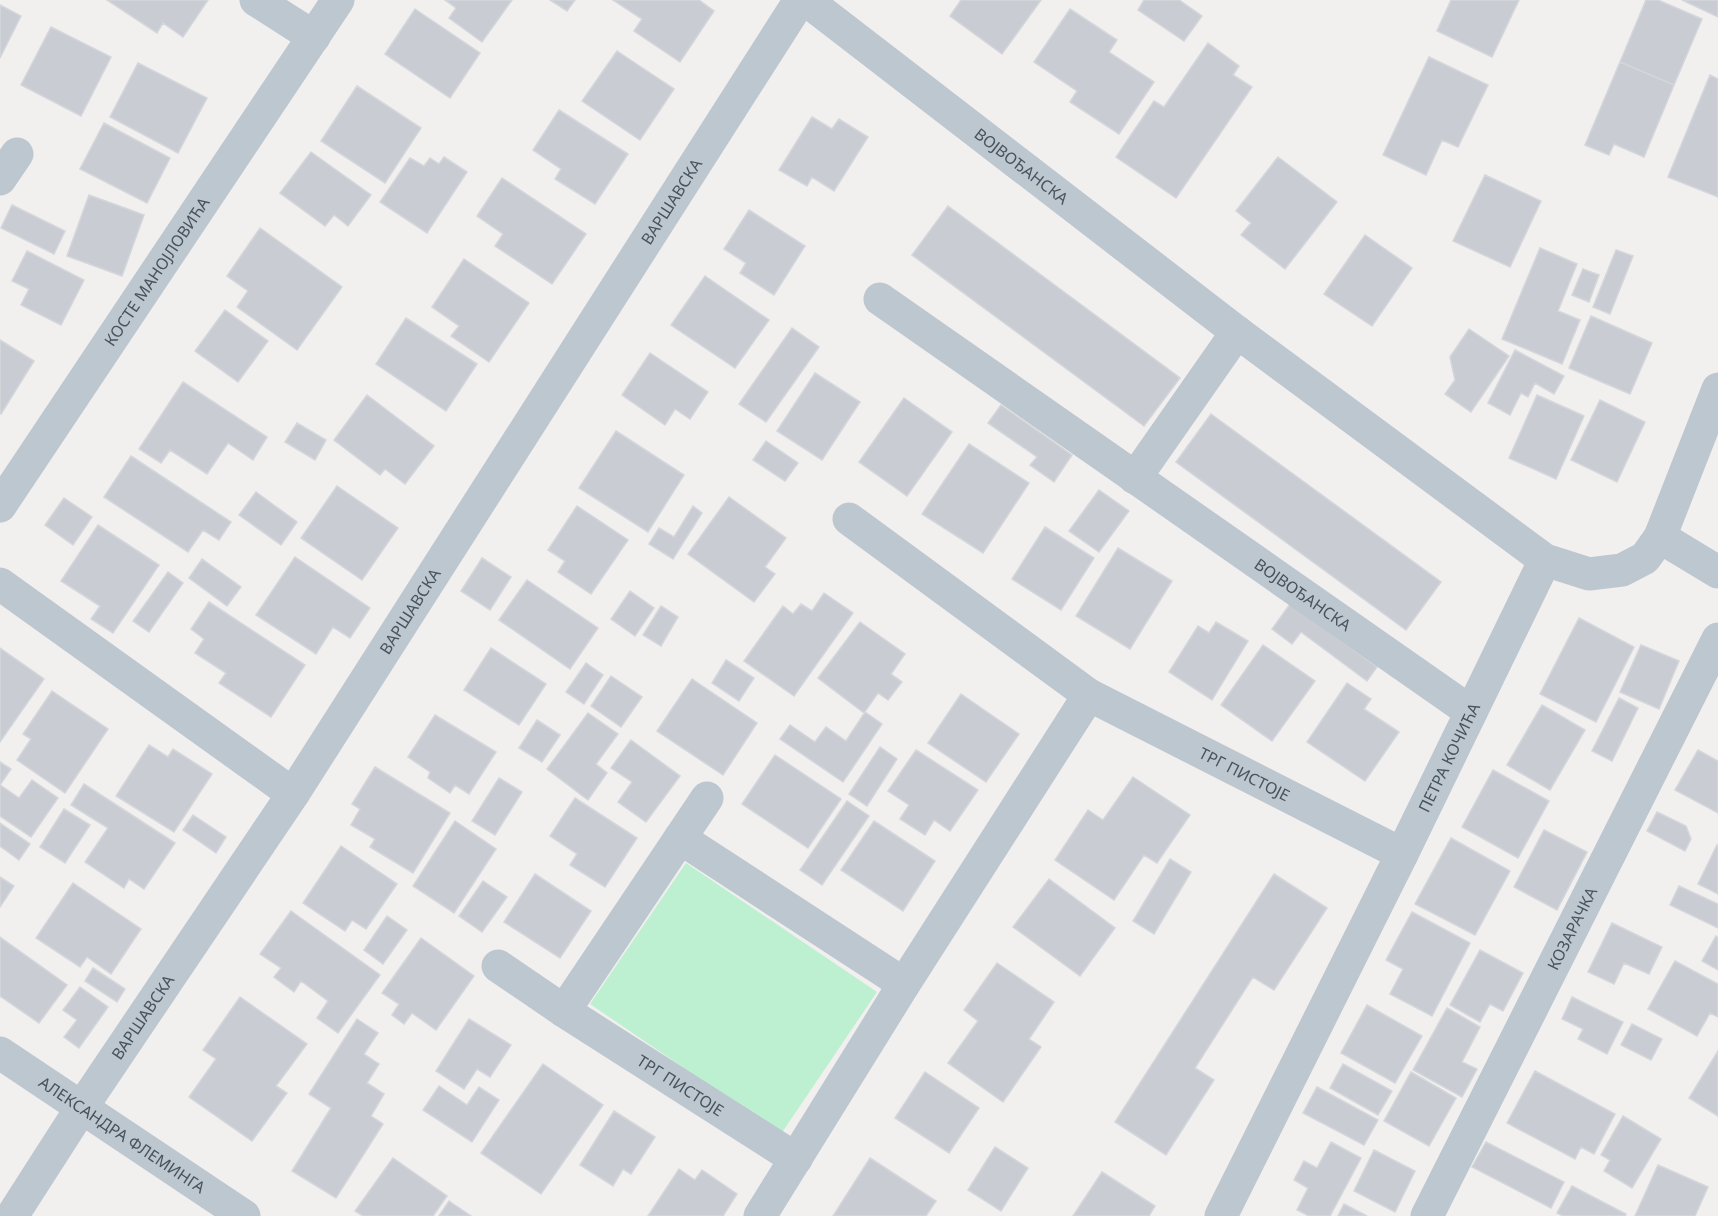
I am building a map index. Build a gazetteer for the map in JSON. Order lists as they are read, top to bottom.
{
  "streets": {
    "street": [
      "ВОЈВОЂАНСКА",
      "ВАРШАВСКА",
      "КОСТЕ МАНОЈЛОВИЋА",
      "ПЕТРА КОЧИЋА",
      "ТРГ ПИСТОЈЕ",
      "КОЗАРАЧКА",
      "АЛЕКСАНДРА ФЛЕМИНГА"
    ]
  },
  "crossings": [
    ["ВОЈВОЂАНСКА", "ПЕТРА КОЧИЋА"],
    ["ВАРШАВСКА", "АЛЕКСАНДРА ФЛЕМИНГА"],
    ["ПЕТРА КОЧИЋА", "ТРГ ПИСТОЈЕ"]
  ]
}
